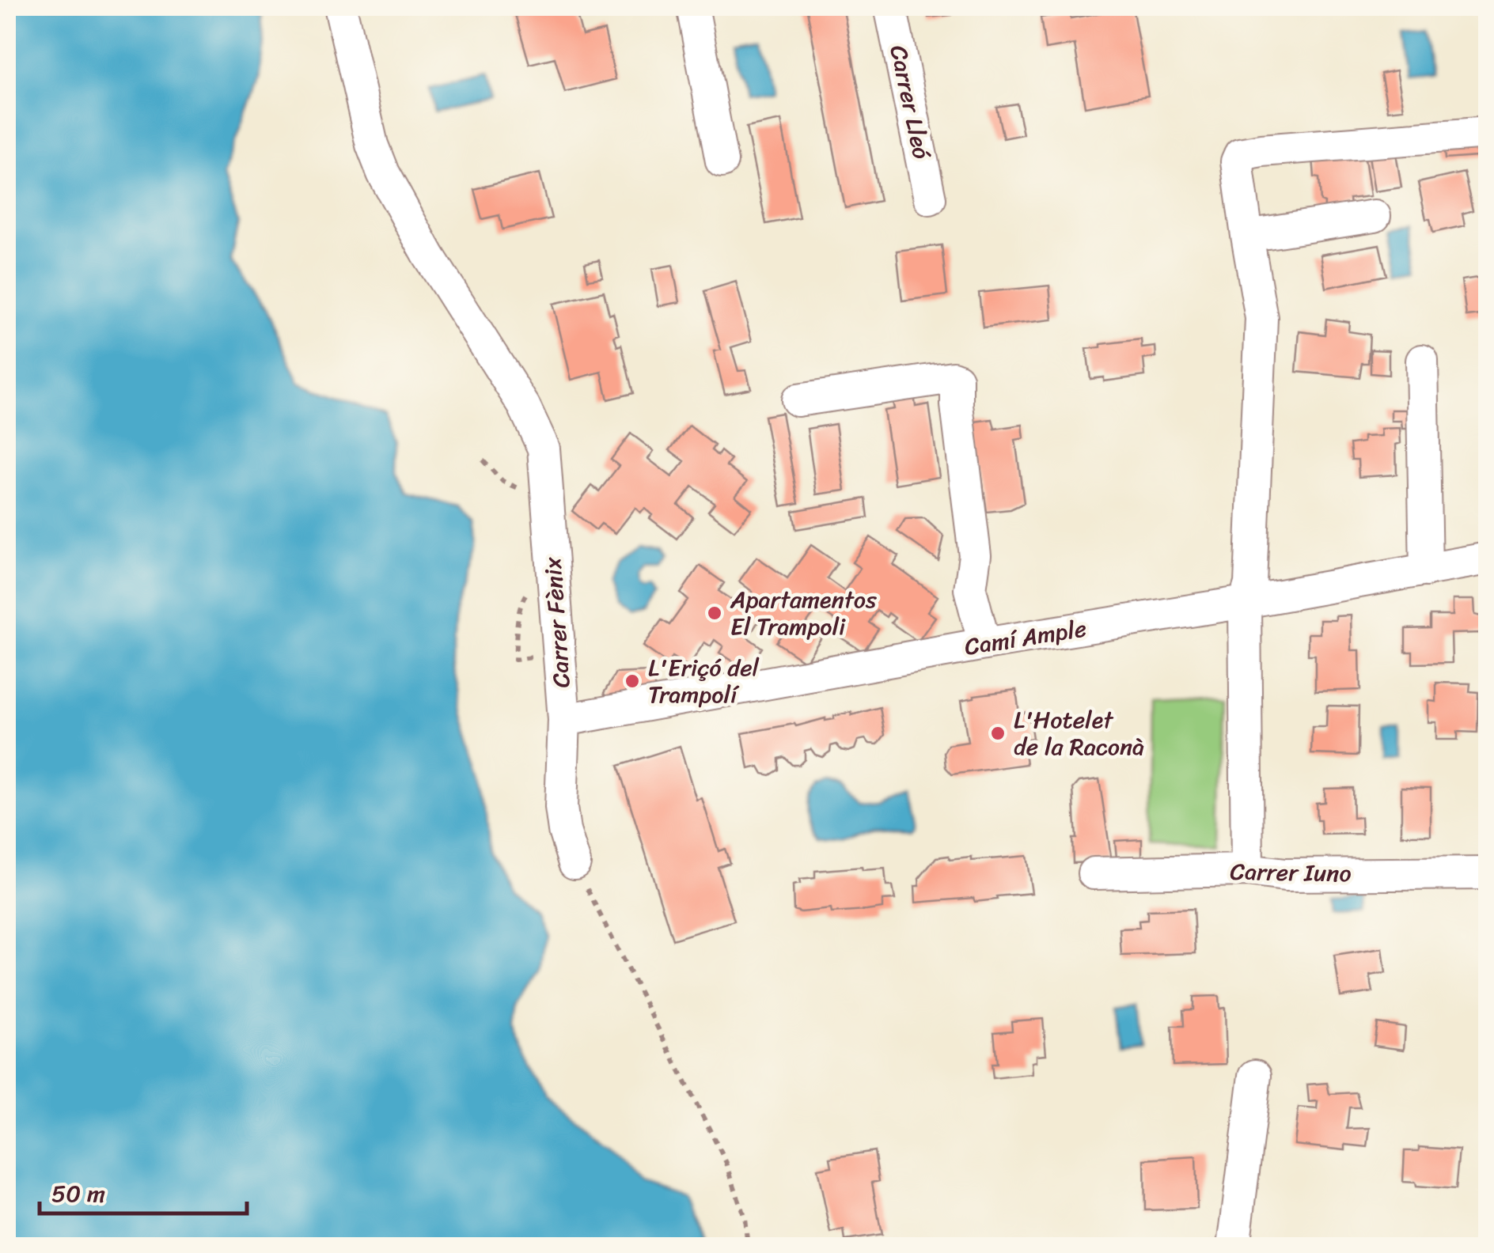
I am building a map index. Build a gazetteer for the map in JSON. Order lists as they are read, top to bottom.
{
  "streets": {
    "street": [
      "Carrer Lleó",
      "Carrer Fènix",
      "Camí Ample",
      "Carrer Iuno"
    ]
  },
  "crossings": [
    ["Carrer Fènix", "Camí Ample"]
  ],
  "places": ["Apartamentos El Trampoli", "L'Eriçó del Trampolí", "L'Hotelet de la Raconà"],
  "scale_bar": "50 m"
}
